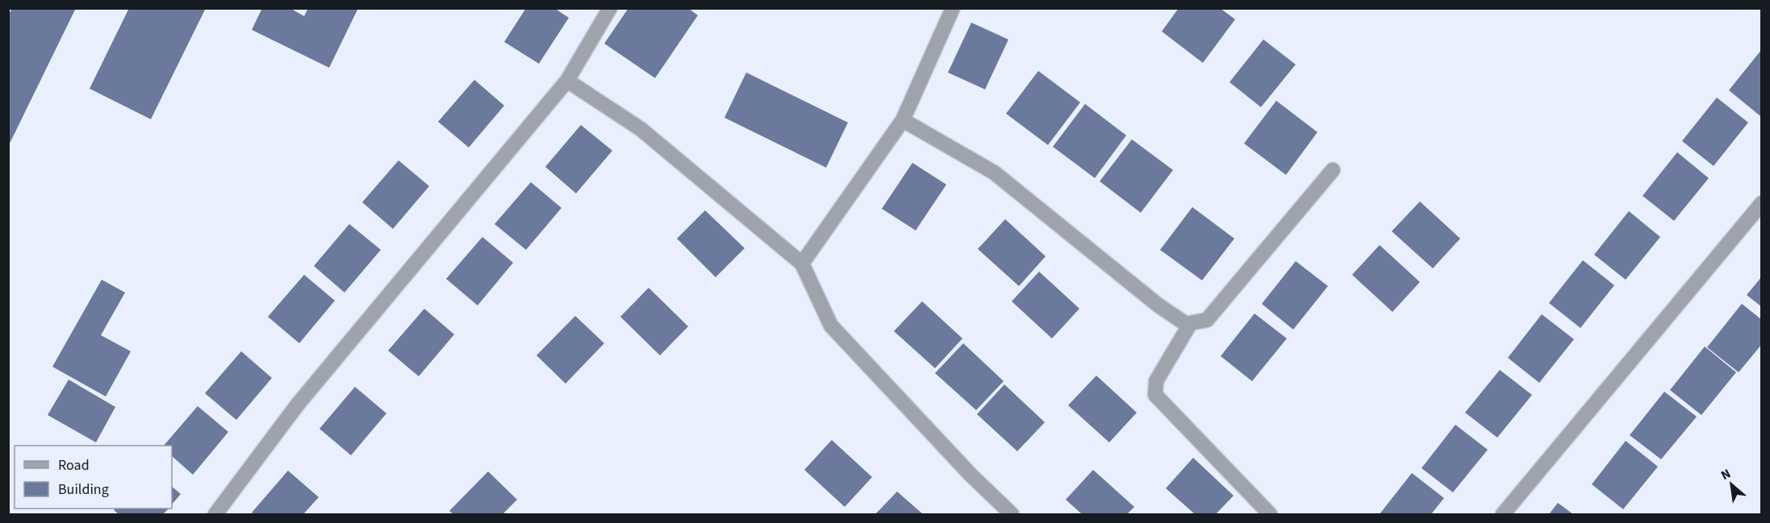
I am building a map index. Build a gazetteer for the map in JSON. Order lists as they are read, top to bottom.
{
  "legend": ["Road", "Building"],
  "north": "top left"
}
